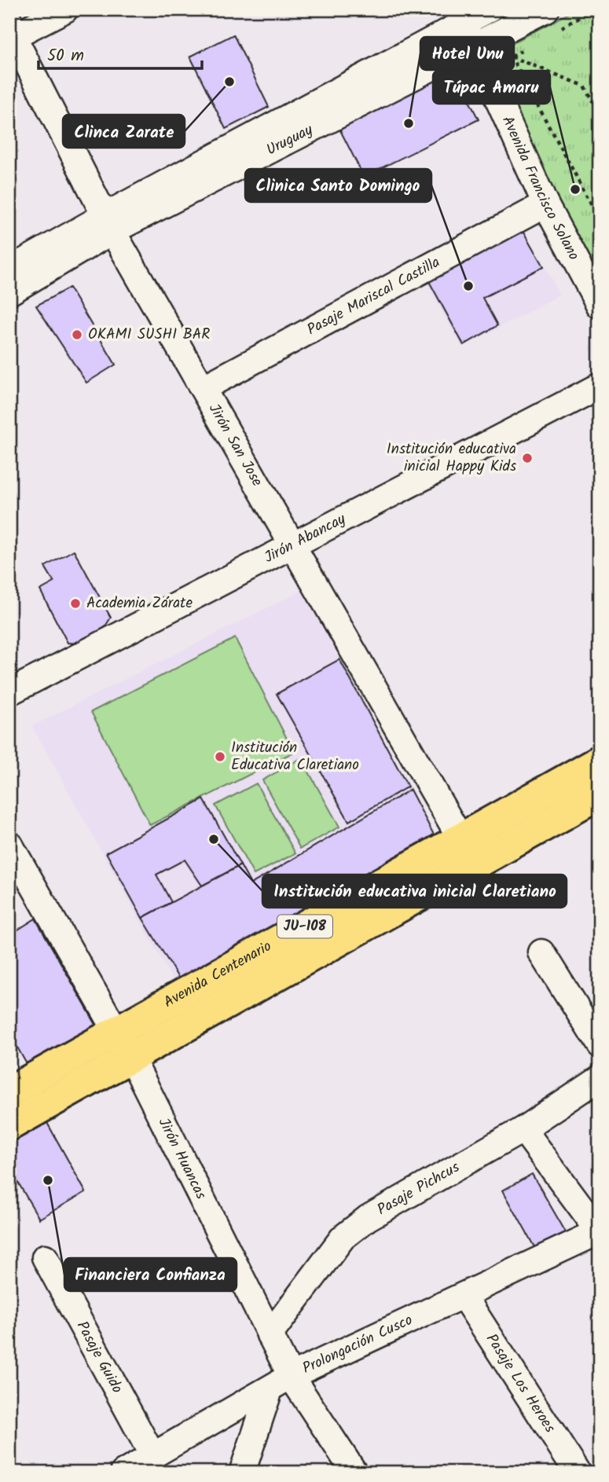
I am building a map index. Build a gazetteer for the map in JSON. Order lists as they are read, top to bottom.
{
  "streets": {
    "main road": ["JU-108", "Avenida Centenario"],
    "street": [
      "Uruguay",
      "Avenida Francisco Solano",
      "Pasaje Mariscal Castilla",
      "Jirón San Jose",
      "Jirón Abancay",
      "Jirón Huancas",
      "Pasaje Pichcus",
      "Prolongación Cusco",
      "Pasaje Guido",
      "Pasaje Los Heroes"
    ]
  },
  "crossings": [
    ["Uruguay", "Avenida Francisco Solano"],
    ["Uruguay", "Jirón San Jose"],
    ["Avenida Francisco Solano", "Pasaje Mariscal Castilla"],
    ["Pasaje Mariscal Castilla", "Jirón San Jose"],
    ["Jirón San Jose", "Jirón Abancay"],
    ["Jirón San Jose", "Avenida Centenario"],
    ["Avenida Centenario", "Jirón Huancas"],
    ["Jirón Huancas", "Pasaje Pichcus"],
    ["Jirón Huancas", "Prolongación Cusco"],
    ["Prolongación Cusco", "Pasaje Guido"],
    ["Prolongación Cusco", "Pasaje Los Heroes"]
  ],
  "places": [
    "Clinca Zarate",
    "Hotel Unu",
    "Túpac Amaru",
    "Clinica Santo Domingo",
    "OKAMI SUSHI BAR",
    "Institución educativa inicial Happy Kids",
    "Academia Zárate",
    "Institución Educativa Claretiano",
    "Institución educativa inicial Claretiano",
    "Financiera Confianza"
  ],
  "scale_bar": "50 m"
}
